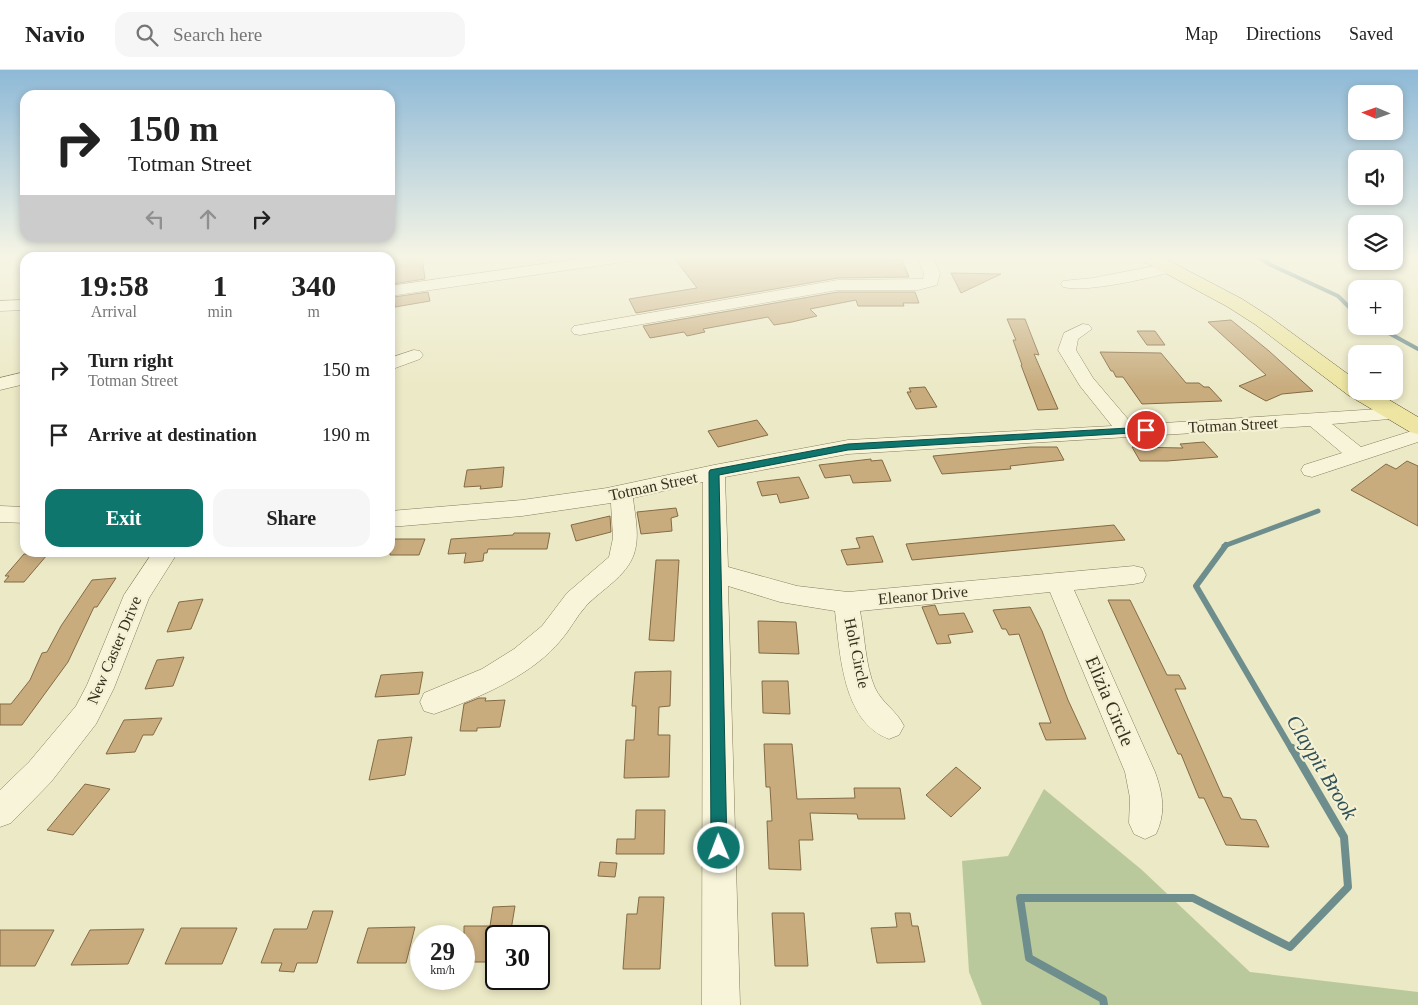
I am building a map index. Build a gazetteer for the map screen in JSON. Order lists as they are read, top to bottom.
{
  "streets": {
    "street": [
      "Totman Street",
      "Eleanor Drive",
      "New Caster Drive",
      "Holt Circle",
      "Elizia Circle"
    ]
  },
  "crossings": [
    ["Eleanor Drive", "Holt Circle"],
    ["Eleanor Drive", "Elizia Circle"]
  ],
  "water": ["Claypit Brook"],
  "north": "left",
  "page": {
    "header": "Navio",
    "search": "Search here",
    "nav": ["Map", "Directions", "Saved"],
    "map_buttons": ["+", "−"],
    "turn": ["150 m", "Totman Street"],
    "eta": [
      "19:58",
      "Arrival",
      "1",
      "min",
      "340",
      "m"
    ],
    "list": [
      {
        "name": "Turn right",
        "note": "Totman Street",
        "value": "150 m"
      },
      {
        "name": "Arrive at destination",
        "value": "190 m"
      }
    ],
    "buttons": ["Exit", "Share"],
    "speed": "29 km/h",
    "limit": "30"
  }
}
